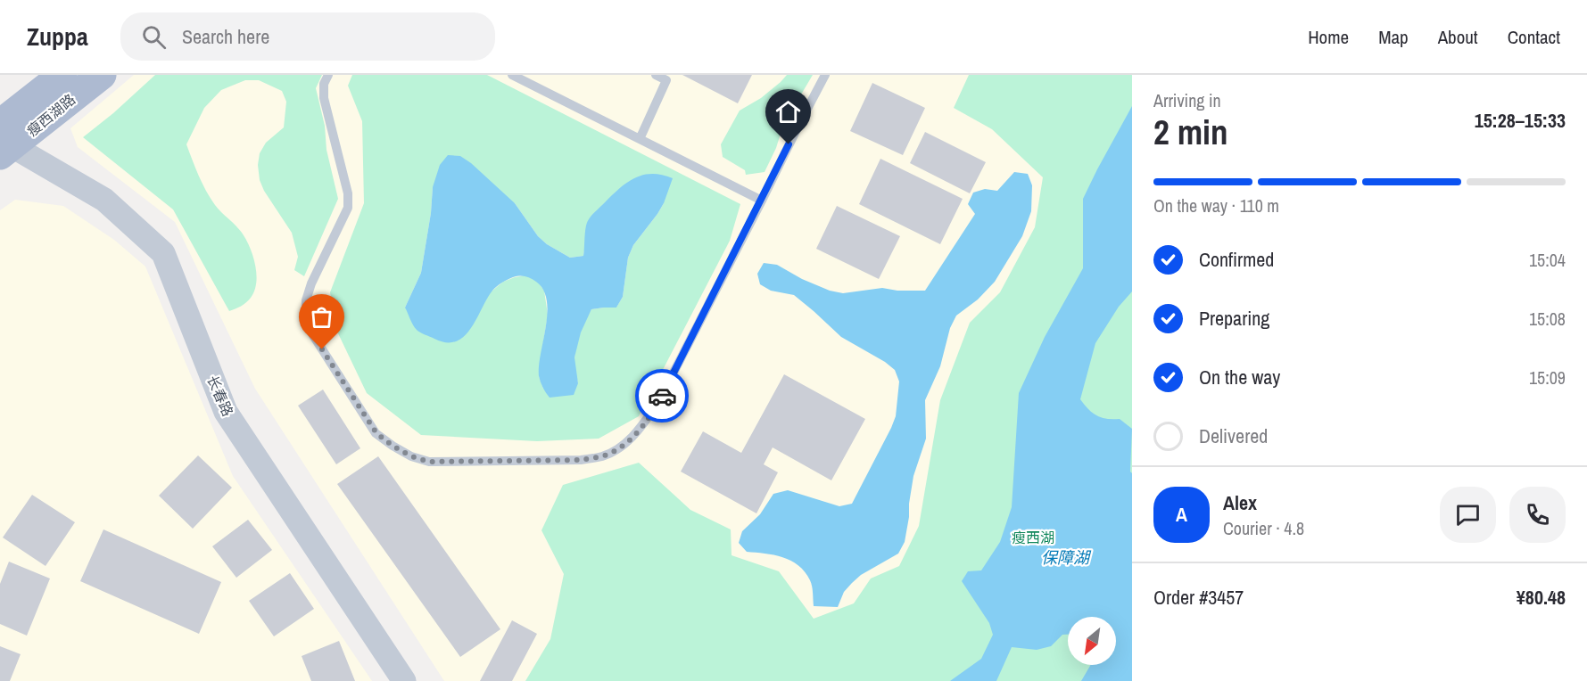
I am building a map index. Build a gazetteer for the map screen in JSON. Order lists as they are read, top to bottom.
{
  "streets": {
    "main road": ["瘦西湖路"],
    "street": ["长春路"]
  },
  "crossings": [
    ["瘦西湖路", "长春路"]
  ],
  "water": ["保障湖"],
  "parks": ["瘦西湖"],
  "north": "bottom left",
  "page": {
    "header": "Zuppa",
    "search": "Search here",
    "nav": [
      "Home",
      "Map",
      "About",
      "Contact"
    ],
    "heading": ["2 min", "Arriving in", "15:28–15:33"],
    "panel": [
      "Alex",
      "Courier · 4.8",
      "Order #3457",
      "¥80.48"
    ],
    "bar": "On the way · 110 m",
    "list": [
      ["Confirmed", "15:04"],
      ["Preparing", "15:08"],
      ["On the way", "15:09"],
      "Delivered"
    ],
    "round": "A"
  }
}
